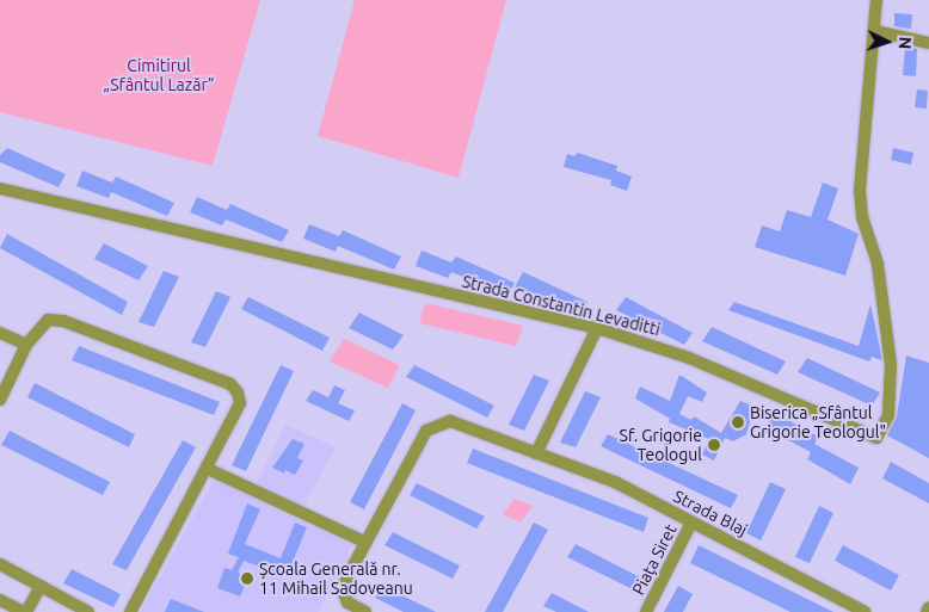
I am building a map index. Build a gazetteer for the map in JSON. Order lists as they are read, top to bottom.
{
  "streets": {
    "street": ["Strada Constantin Levaditti", "Strada Blaj", "Piața Siret"]
  },
  "crossings": [
    ["Strada Blaj", "Piața Siret"]
  ],
  "parks": ["Cimitirul „Sfântul Lazăr”"],
  "places": ["Biserica „Sfântul Grigorie Teologul\"", "Sf. Grigorie Teologul", "Școala Generală nr. 11 Mihail Sadoveanu"],
  "north": "right"
}
